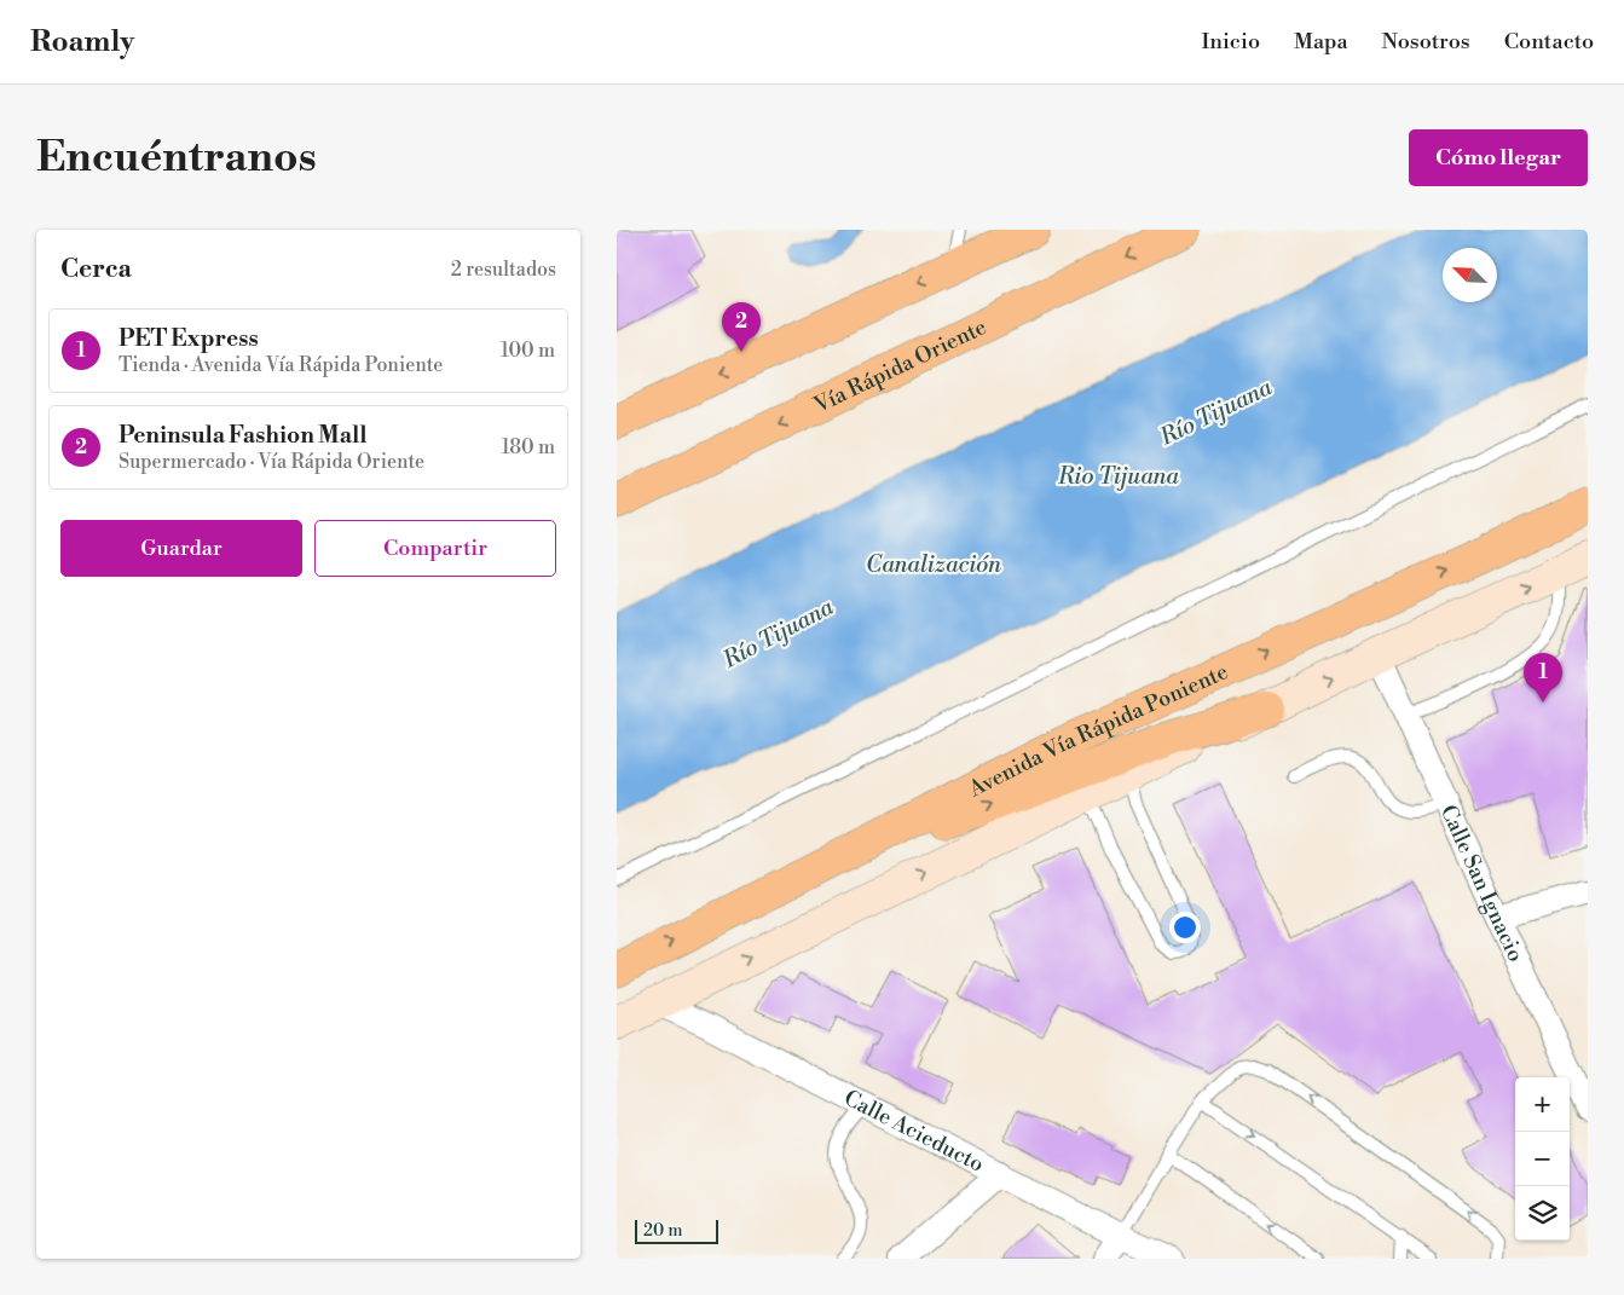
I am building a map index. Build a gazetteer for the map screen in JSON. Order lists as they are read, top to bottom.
{
  "streets": {
    "highway": ["Vía Rápida Oriente", "Avenida Vía Rápida Poniente"],
    "street": ["Calle San Ignacio", "Calle Acieducto"]
  },
  "water": ["Río Tijuana", "Rio Tijuana", "Canalización"],
  "scale_bar": "20 m",
  "north": "top left",
  "page": {
    "header": "Roamly",
    "nav": [
      "Inicio",
      "Mapa",
      "Nosotros",
      "Contacto"
    ],
    "buttons": [
      "Cómo llegar",
      ["Guardar", "Compartir"]
    ],
    "title": "Encuéntranos",
    "heading": ["Cerca", "2 resultados"],
    "pins": ["2", "1"],
    "list": [
      {
        "mark": "1",
        "name": "PET Express",
        "note": "Tienda · Avenida Vía Rápida Poniente",
        "value": "100 m"
      },
      {
        "mark": "2",
        "name": "Peninsula Fashion Mall",
        "note": "Supermercado · Vía Rápida Oriente",
        "value": "180 m"
      }
    ],
    "map_buttons": ["+", "−"],
    "scale": "20 m"
  }
}
